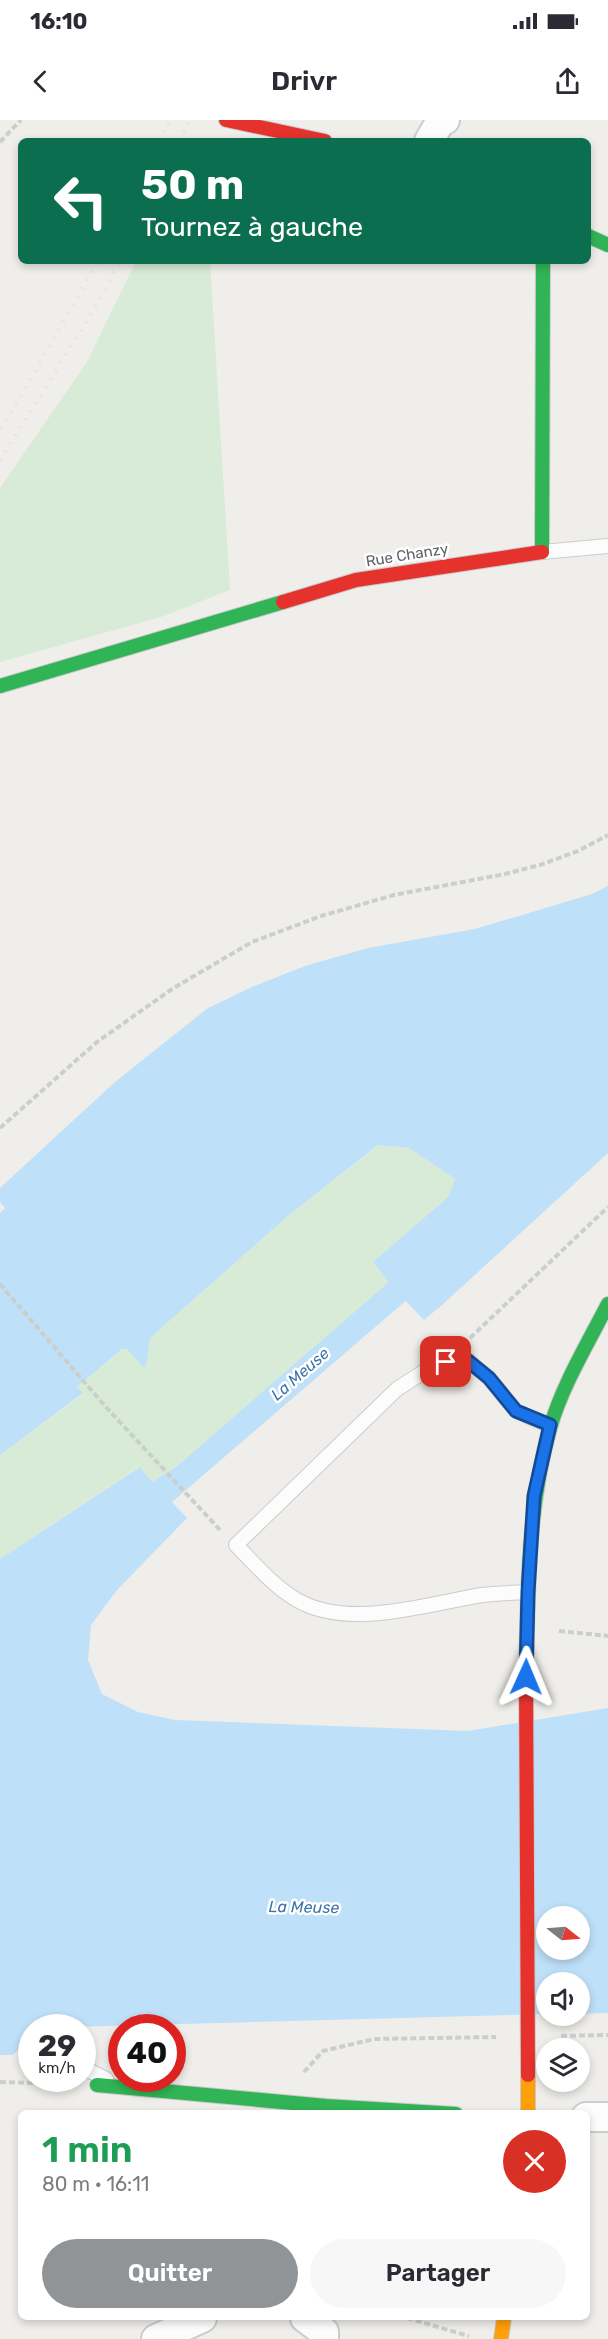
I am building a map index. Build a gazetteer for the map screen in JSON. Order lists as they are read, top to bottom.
{
  "streets": {
    "street": ["Rue Chanzy"]
  },
  "water": ["La Meuse"],
  "north": "right",
  "page": {
    "status": "16:10",
    "header": "Drivr",
    "turn": ["50 m", "Tournez à gauche"],
    "speed": "29 km/h",
    "limit": "40",
    "heading": ["1 min", "80 m · 16:11"],
    "buttons": ["Quitter", "Partager"]
  }
}
